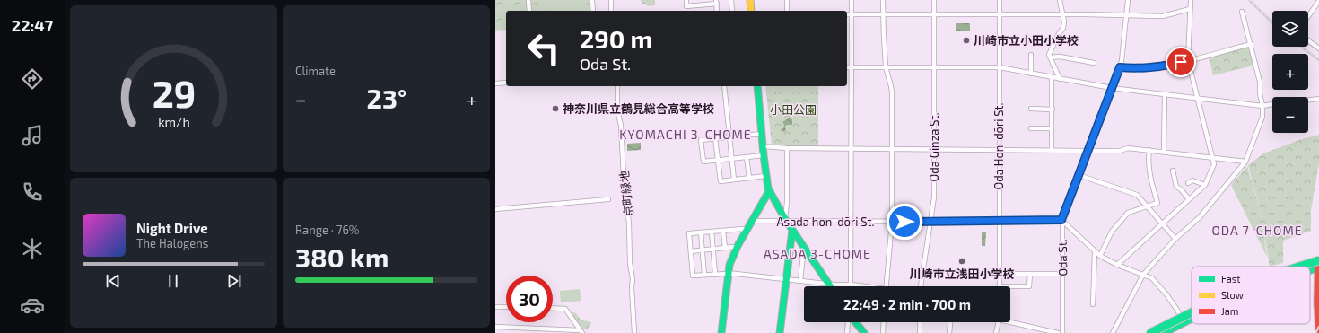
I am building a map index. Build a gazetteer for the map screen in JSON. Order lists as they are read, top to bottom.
{
  "streets": {
    "street": [
      "Oda Hon-dōri St.",
      "Oda Ginza St.",
      "京町緑地",
      "Asada hon-dōri St.",
      "Oda St."
    ]
  },
  "crossings": [
    ["Oda Hon-dōri St.", "Asada hon-dōri St."],
    ["Oda Ginza St.", "Asada hon-dōri St."],
    ["Asada hon-dōri St.", "Oda St."]
  ],
  "districts": ["KYOMACHI 3-CHOME", "ODA 7-CHOME", "ASADA 3-CHOME"],
  "parks": ["小田公園"],
  "places": ["川崎市立小田小学校", "神奈川県立鶴見総合高等学校", "川崎市立浅田小学校"],
  "legend": ["Fast", "Slow", "Jam"],
  "page": {
    "tabs": "22:47",
    "tile": [
      "Climate",
      ["Range · 76%", "380 km"]
    ],
    "map_buttons": ["+", "−"],
    "turn": ["290 m", "Oda St."],
    "heat": ["−", "23°", "+"],
    "song": ["Night Drive", "The Halogens"],
    "limit": "30",
    "trip": "22:49 · 2 min · 700 m",
    "gauge": ["29", "km/h"]
  }
}
